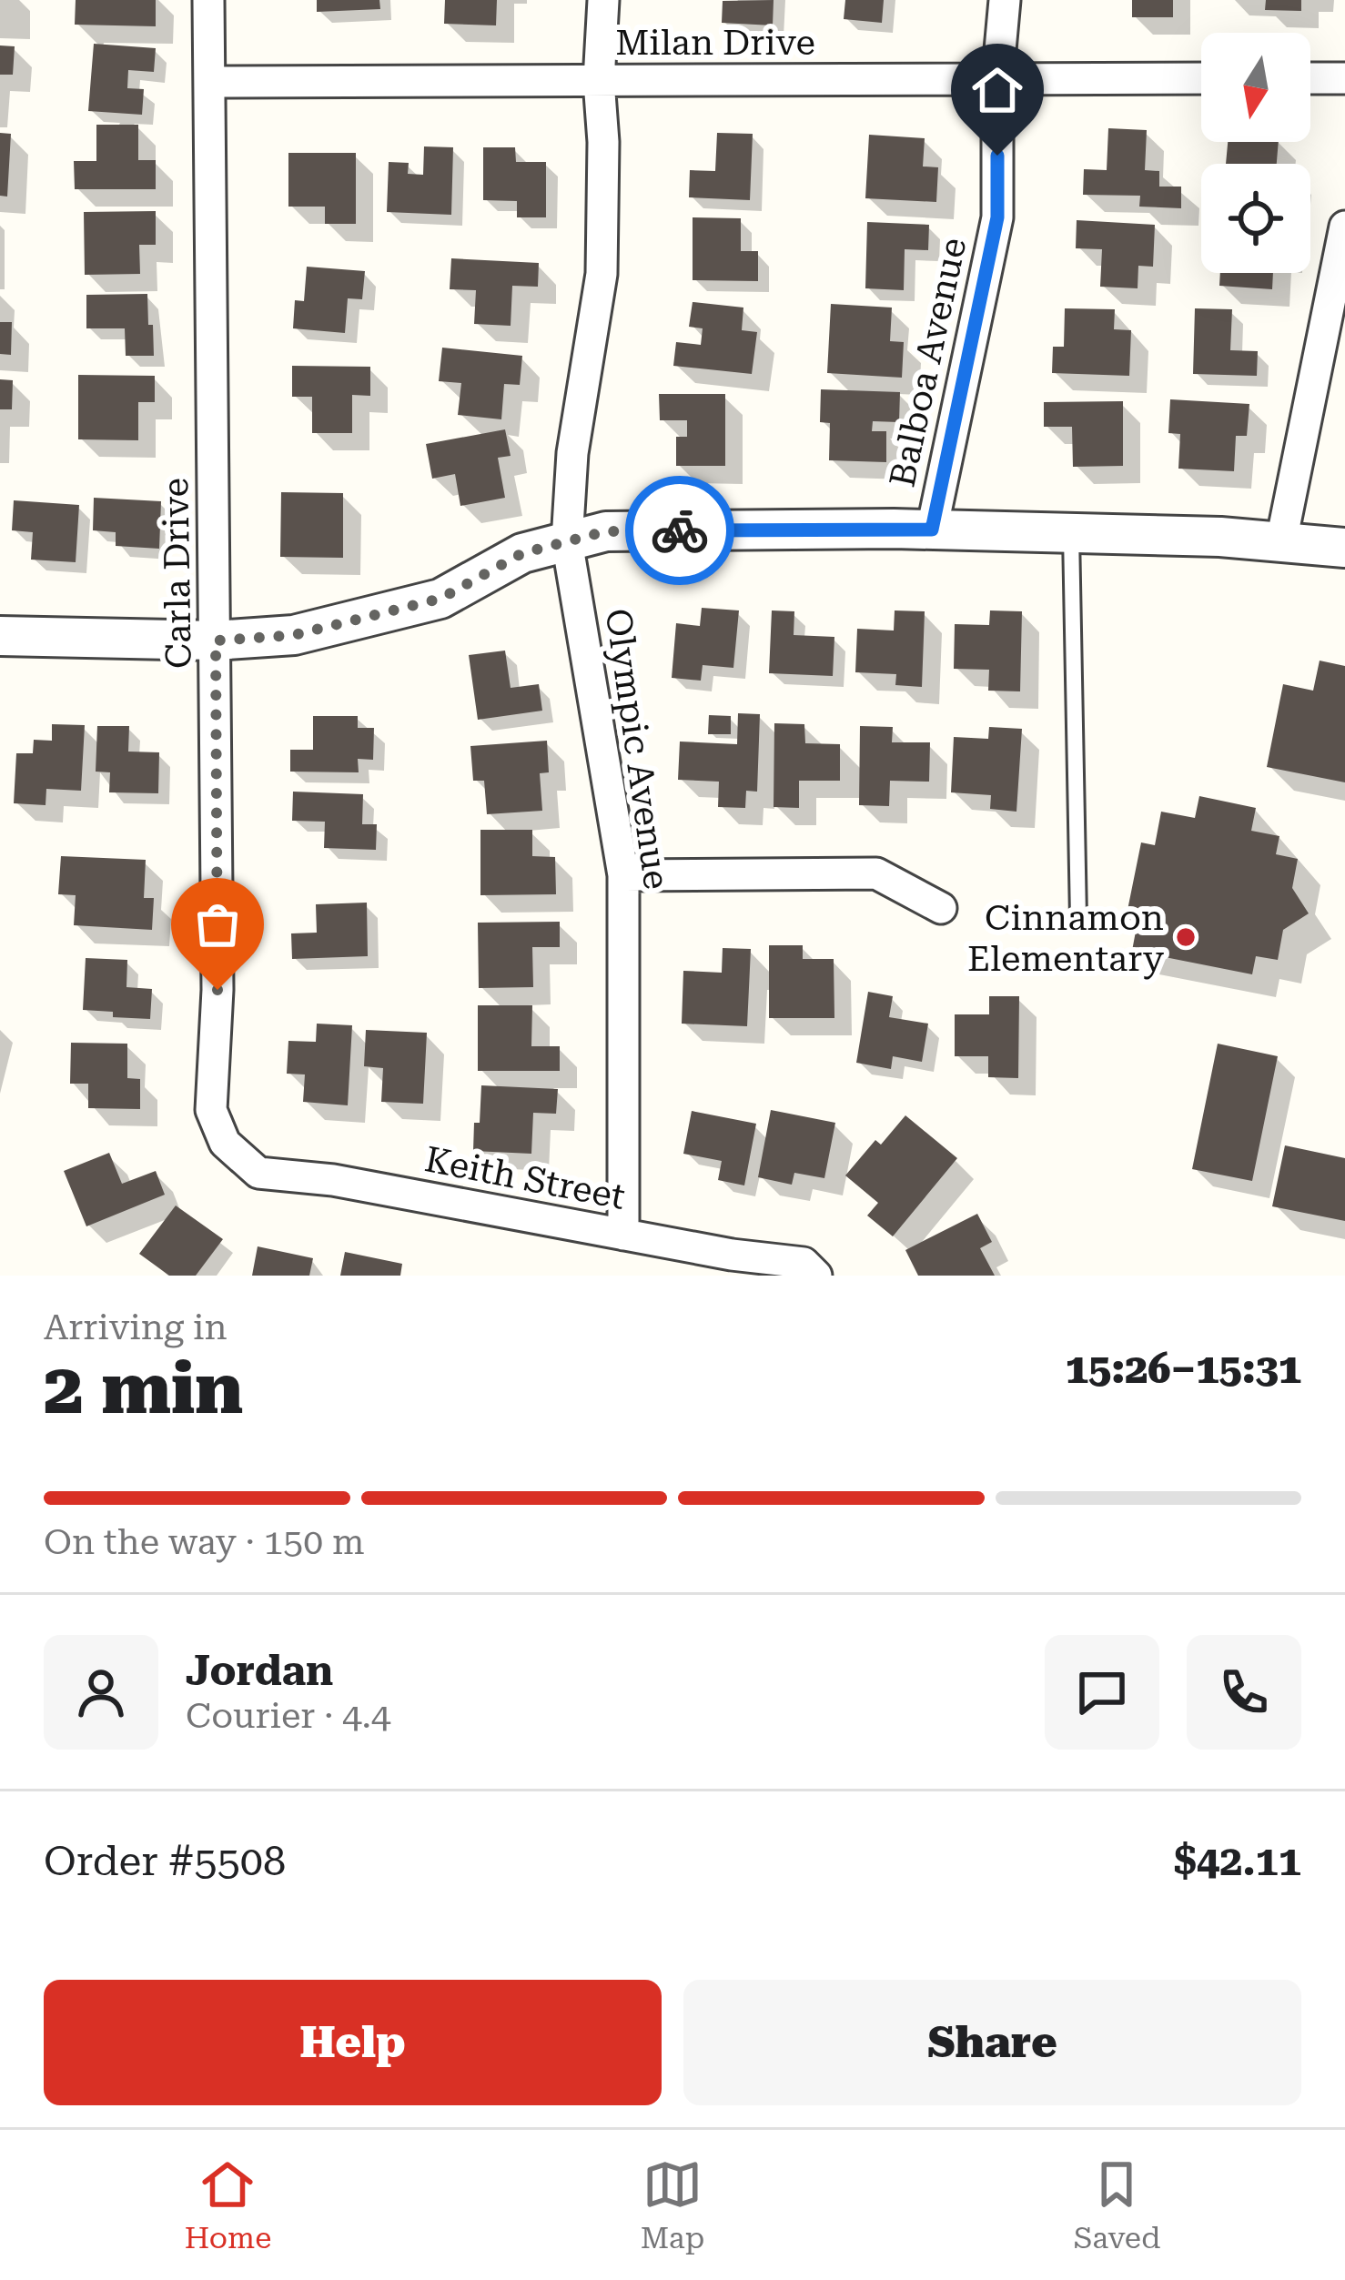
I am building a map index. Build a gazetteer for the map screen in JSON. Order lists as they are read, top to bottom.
{
  "streets": {
    "street": [
      "Milan Drive",
      "Balboa Avenue",
      "Carla Drive",
      "Olympic Avenue",
      "Keith Street"
    ]
  },
  "crossings": [
    ["Milan Drive", "Balboa Avenue"],
    ["Milan Drive", "Carla Drive"],
    ["Milan Drive", "Olympic Avenue"],
    ["Carla Drive", "Keith Street"],
    ["Olympic Avenue", "Keith Street"]
  ],
  "places": ["Cinnamon Elementary"],
  "north": "bottom",
  "page": {
    "heading": ["2 min", "Arriving in", "15:26–15:31"],
    "panel": [
      "Jordan",
      "Courier · 4.4",
      "Order #5508",
      "$42.11"
    ],
    "bar": "On the way · 150 m",
    "buttons": ["Help", "Share"],
    "tabs": ["Home", "Map", "Saved"]
  }
}
